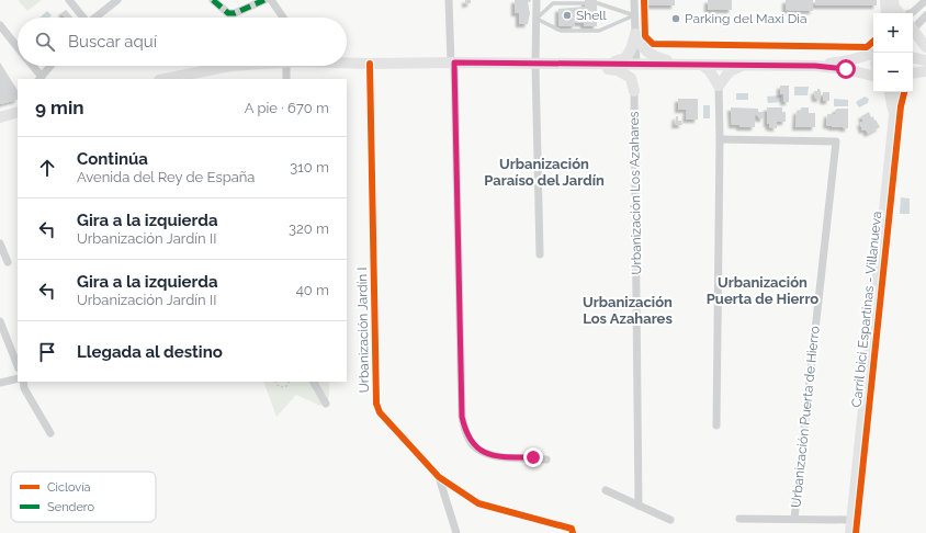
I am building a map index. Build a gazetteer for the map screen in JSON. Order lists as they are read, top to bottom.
{
  "streets": {
    "street": ["Urbanización Los Azahares", "Urbanización Jardín I", "Urbanización Puerta de Hierro"],
    "cycle path": ["Carril bici Espartinas - Villanueva"]
  },
  "districts": ["Urbanización Paraíso del Jardín", "Urbanización Puerta de Hierro", "Urbanización Los Azahares"],
  "places": ["Shell", "Parking del Maxi Dia"],
  "legend": ["Ciclovía", "Sendero"],
  "page": {
    "map_buttons": ["+", "−"],
    "search": "Buscar aquí",
    "heading": ["9 min", "A pie · 670 m"],
    "list": [
      ["Continúa", "Avenida del Rey de España", "310 m"],
      ["Gira a la izquierda", "Urbanización Jardín II", "320 m"],
      ["Gira a la izquierda", "Urbanización Jardín II", "40 m"],
      "Llegada al destino"
    ]
  }
}
